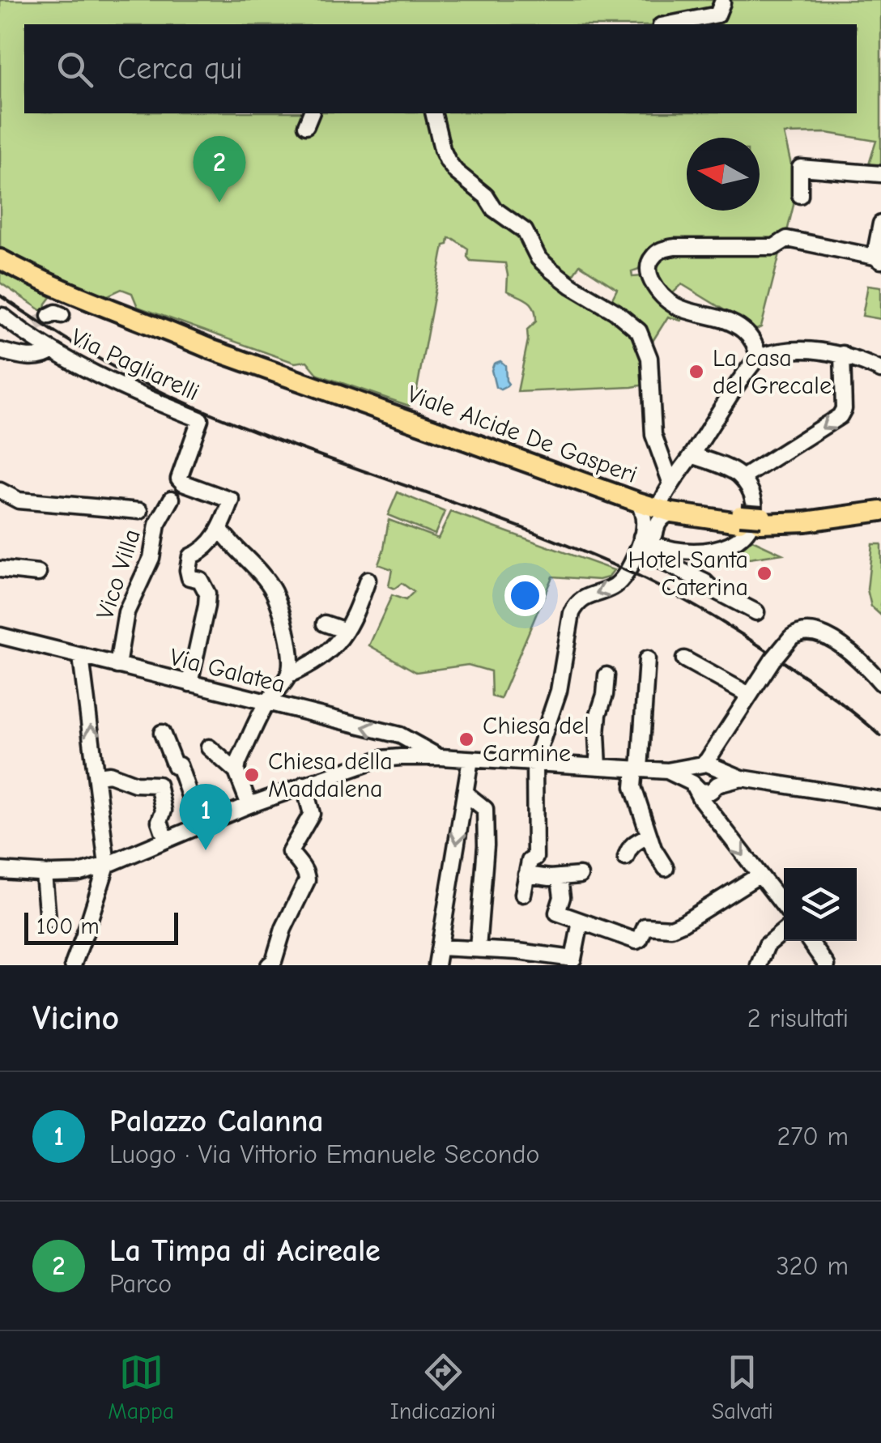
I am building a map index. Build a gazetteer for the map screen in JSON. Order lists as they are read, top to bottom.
{
  "streets": {
    "main road": ["Viale Alcide De Gasperi"],
    "street": ["Via Pagliarelli", "Vico Villa", "Via Galatea"]
  },
  "crossings": [
    ["Vico Villa", "Via Galatea"]
  ],
  "places": [
    "La casa del Grecale",
    "Hotel Santa Caterina",
    "Chiesa del Carmine",
    "Chiesa della Maddalena"
  ],
  "scale_bar": "100 m",
  "north": "left",
  "page": {
    "search": "Cerca qui",
    "pins": ["2", "1"],
    "scale": "100 m",
    "heading": ["Vicino", "2 risultati"],
    "list": [
      {
        "mark": "1",
        "name": "Palazzo Calanna",
        "note": "Luogo · Via Vittorio Emanuele Secondo",
        "value": "270 m"
      },
      {
        "mark": "2",
        "name": "La Timpa di Acireale",
        "note": "Parco",
        "value": "320 m"
      }
    ],
    "nav": ["Mappa", "Indicazioni", "Salvati"]
  }
}
